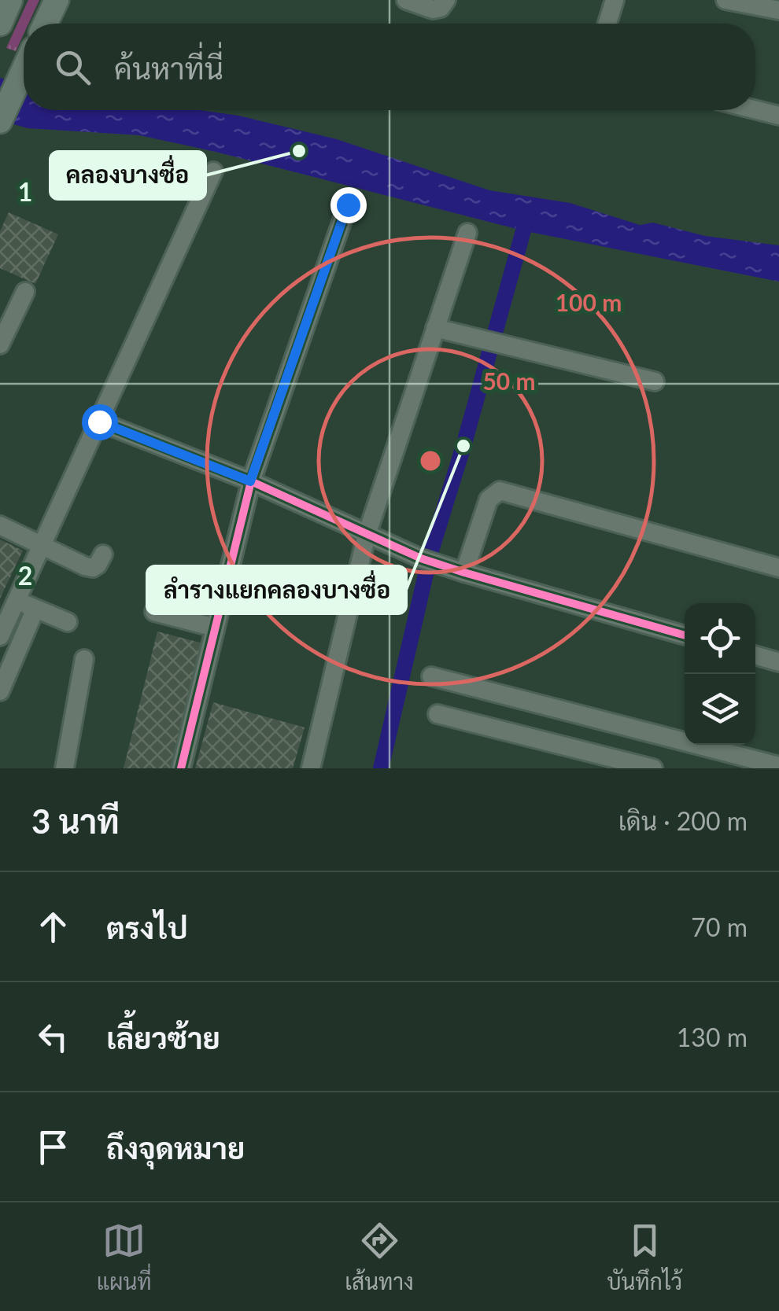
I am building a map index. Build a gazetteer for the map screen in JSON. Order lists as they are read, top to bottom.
{
  "places": ["คลองบางซื่อ", "ลำรางแยกคลองบางซื่อ"],
  "page": {
    "search": "ค้นหาที่นี่",
    "heading": ["3 นาที", "เดิน · 200 m"],
    "list": [
      ["ตรงไป", "70 m"],
      ["เลี้ยวซ้าย", "130 m"],
      "ถึงจุดหมาย"
    ],
    "nav": ["แผนที่", "เส้นทาง", "บันทึกไว้"]
  },
  "grid": {
    "rows": ["1", "2"]
  },
  "rings": ["100 m", "50 m"]
}
